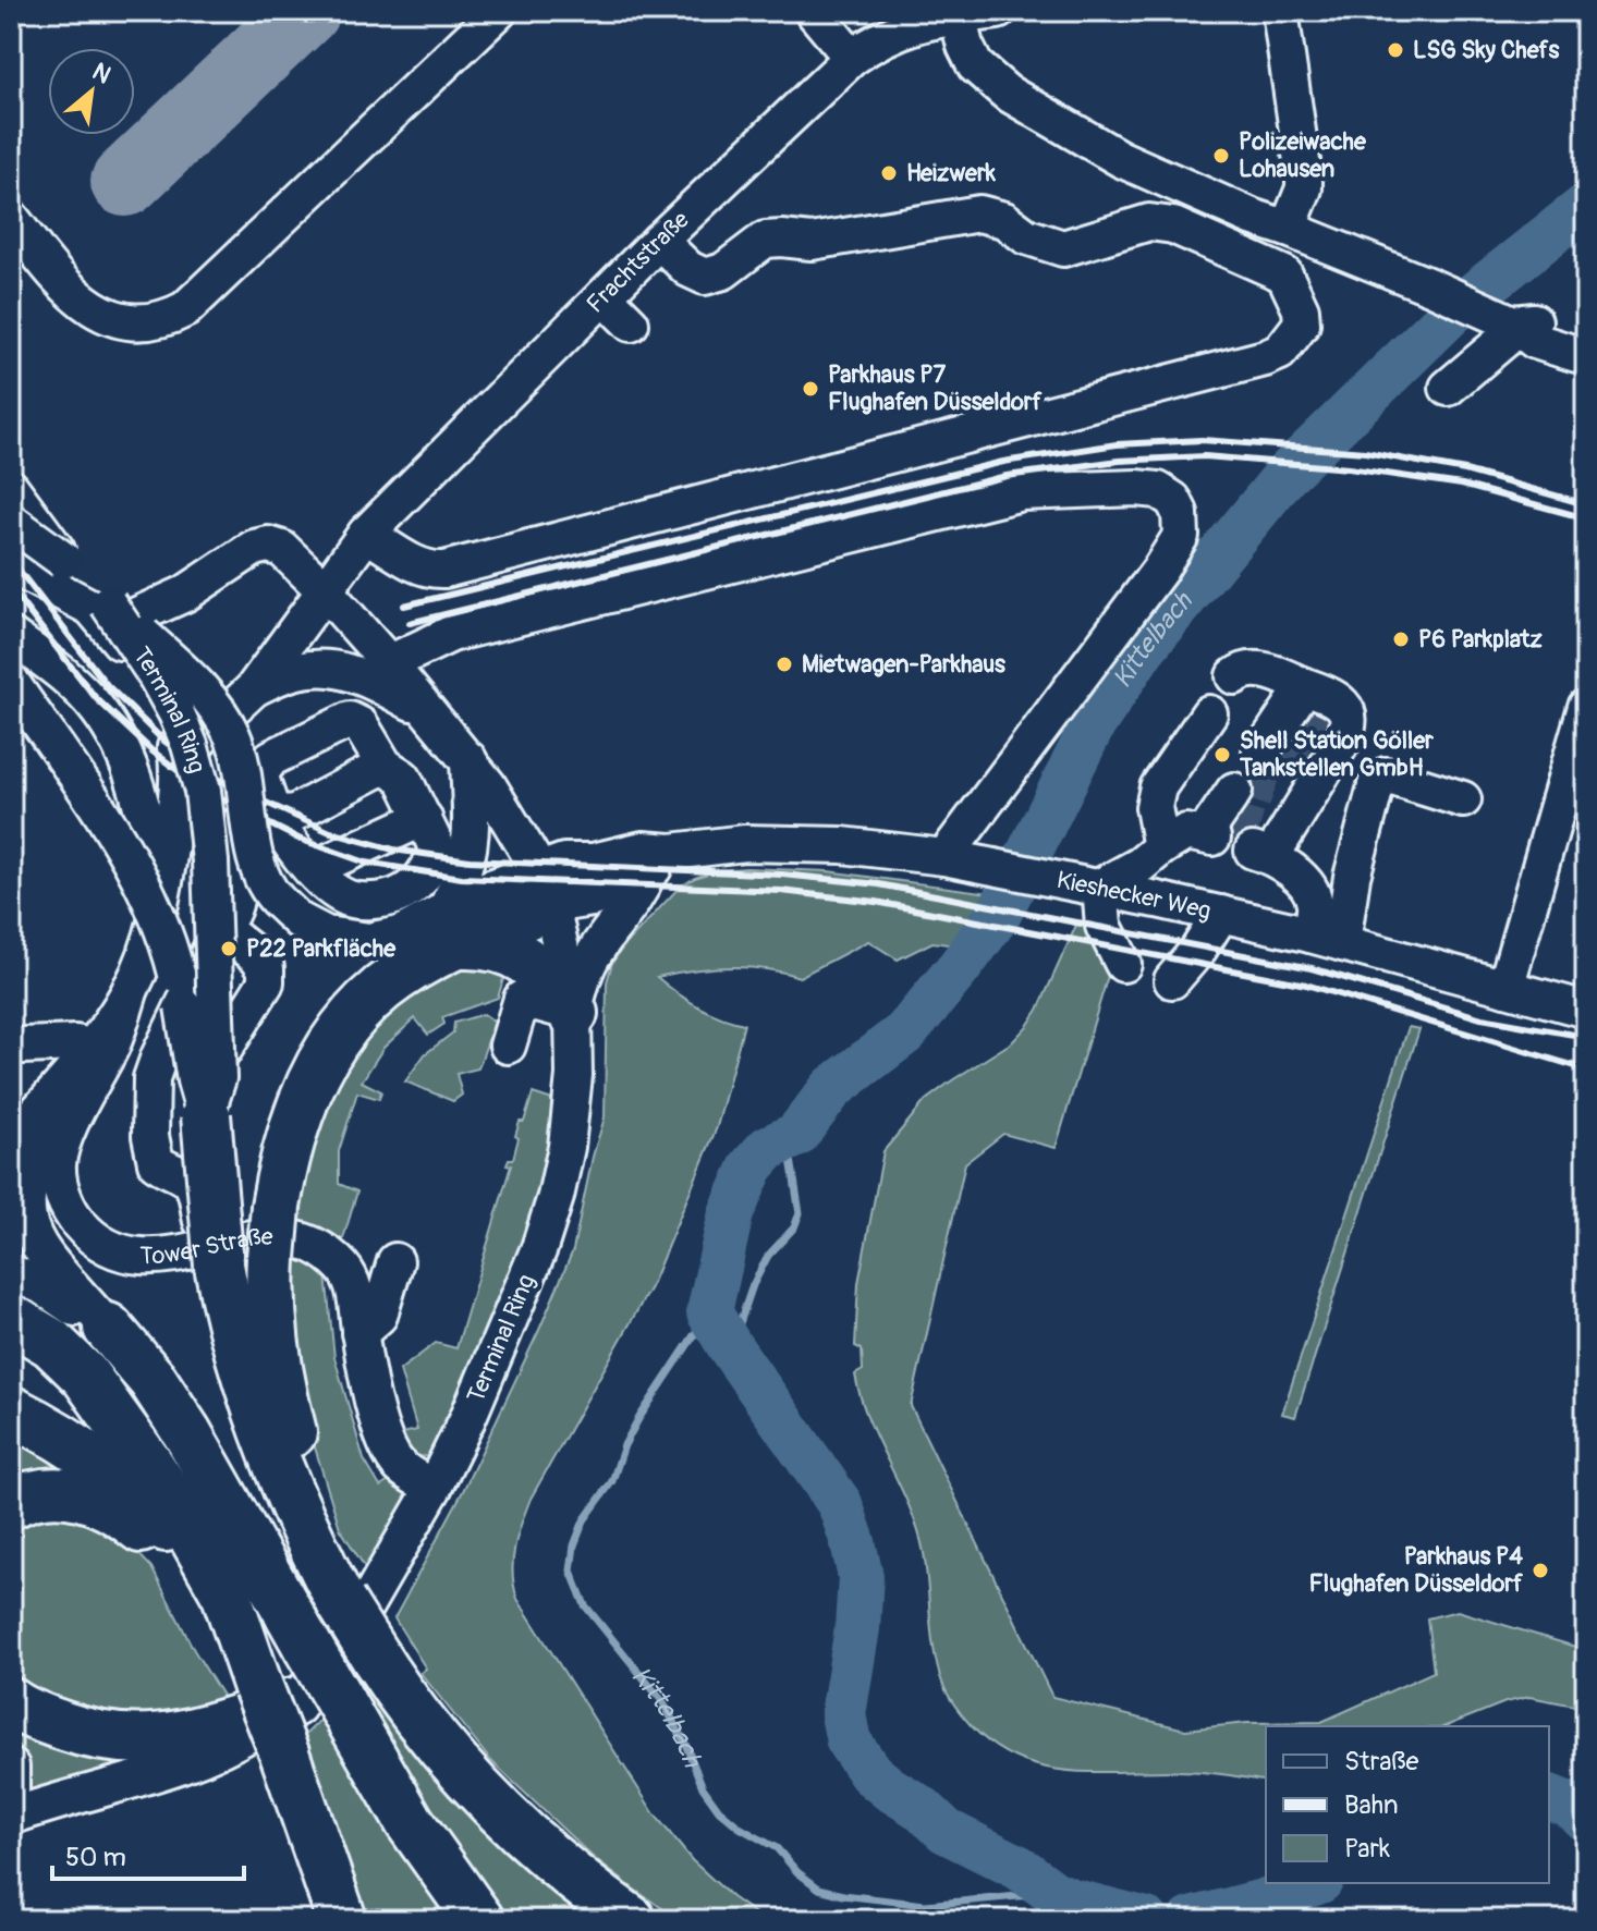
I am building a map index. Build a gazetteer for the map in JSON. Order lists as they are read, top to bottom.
{
  "streets": {
    "street": [
      "Frachtstraße",
      "Terminal Ring",
      "Kieshecker Weg",
      "Tower Straße"
    ]
  },
  "crossings": [
    ["Frachtstraße", "Terminal Ring"],
    ["Terminal Ring", "Kieshecker Weg"],
    ["Terminal Ring", "Tower Straße"]
  ],
  "water": ["Kittelbach"],
  "places": [
    "LSG Sky Chefs",
    "Polizeiwache Lohausen",
    "Heizwerk",
    "Parkhaus P7 Flughafen Düsseldorf",
    "P6 Parkplatz",
    "Mietwagen-Parkhaus",
    "Shell Station Göller Tankstellen GmbH",
    "P22 Parkfläche",
    "Parkhaus P4 Flughafen Düsseldorf"
  ],
  "legend": ["Straße", "Bahn", "Park"],
  "scale_bar": "50 m",
  "north": "top right"
}
